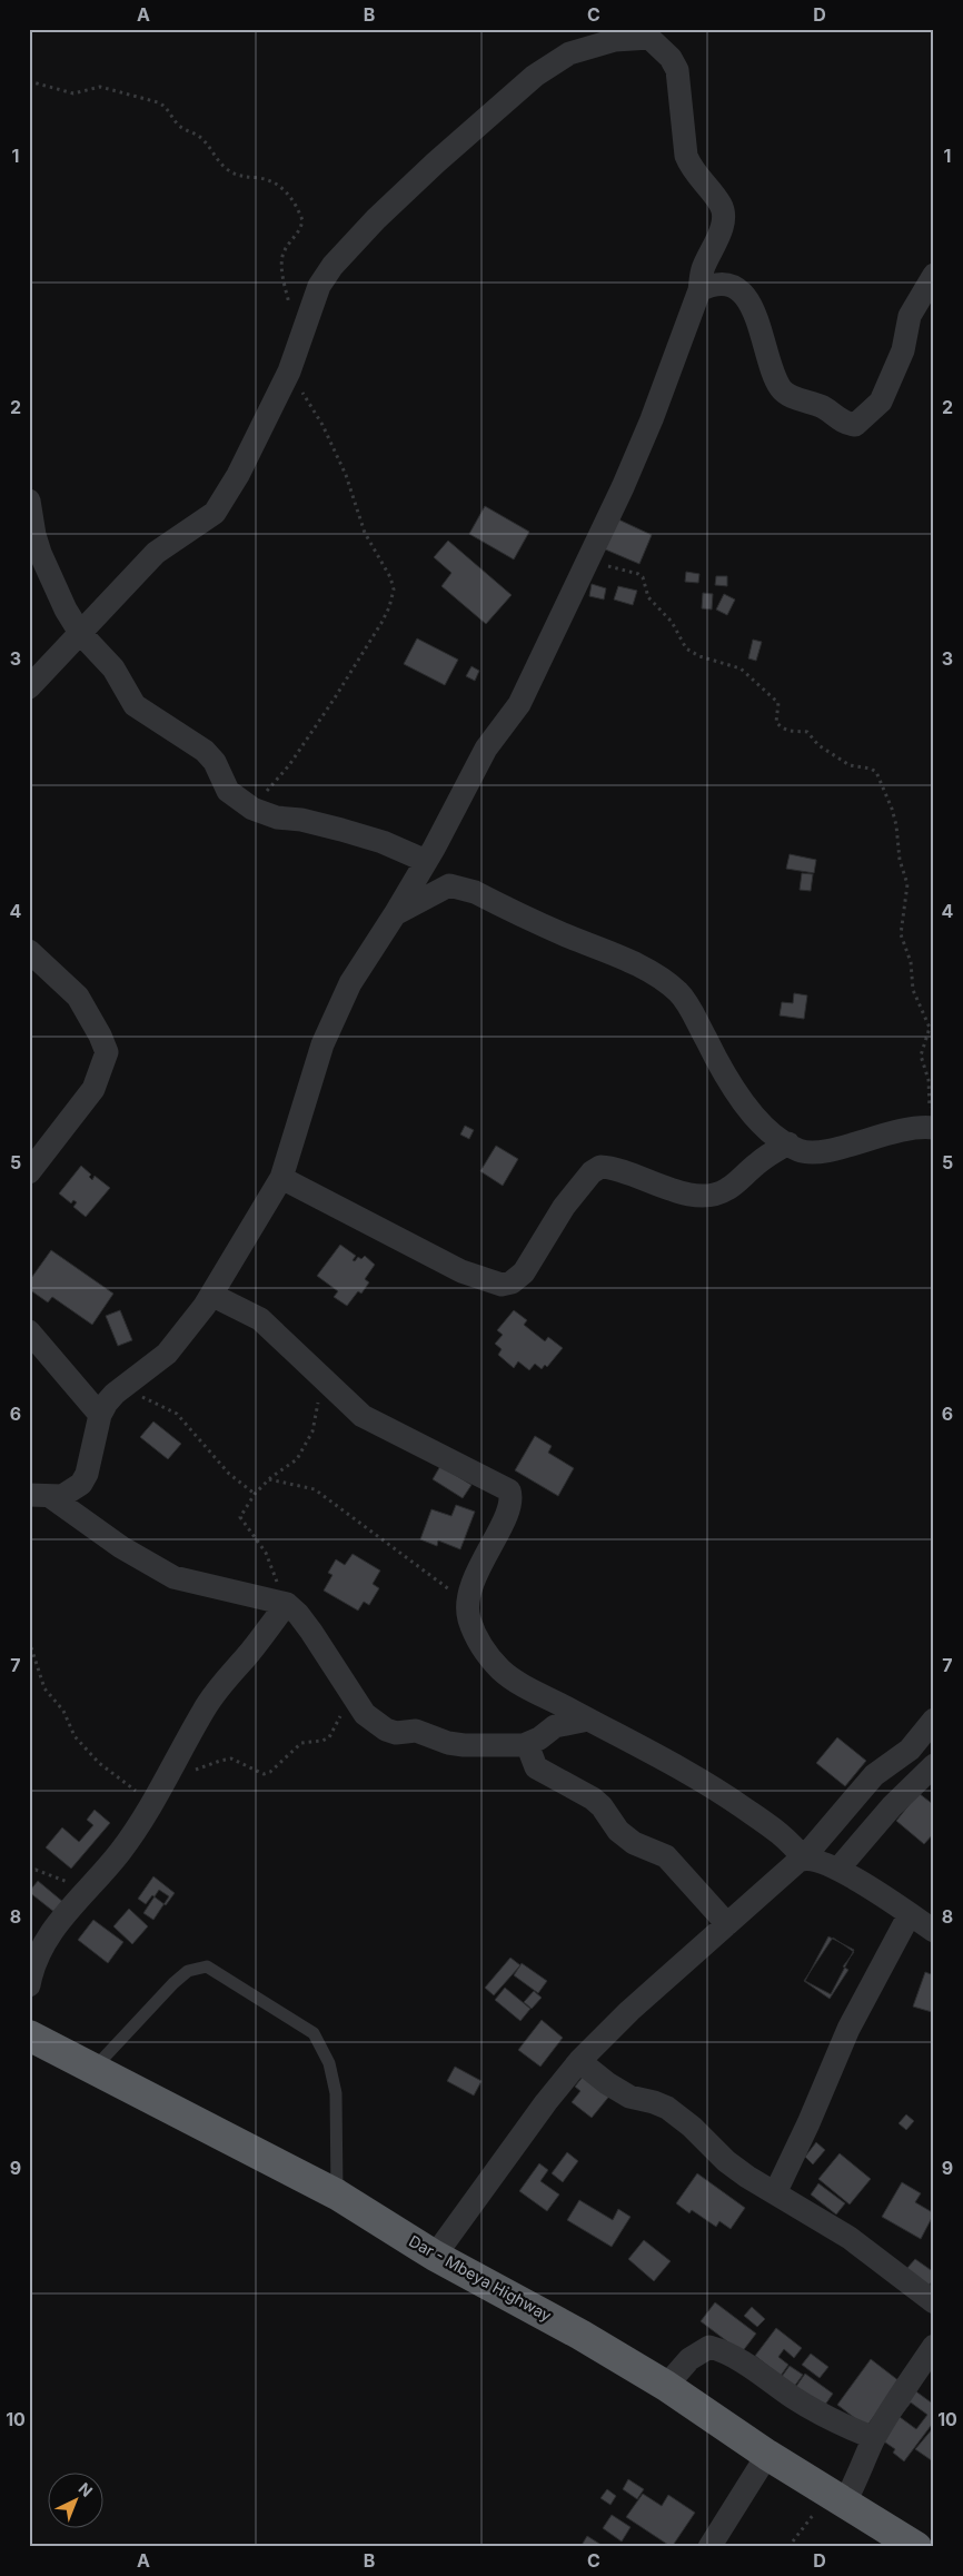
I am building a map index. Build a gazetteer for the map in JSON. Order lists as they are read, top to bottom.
{
  "streets": {
    "highway": ["Dar - Mbeya Highway"]
  },
  "north": "top right",
  "grid": {
    "columns": [
      "A",
      "B",
      "C",
      "D"
    ],
    "rows": [
      "1",
      "2",
      "3",
      "4",
      "5",
      "6",
      "7",
      "8",
      "9",
      "10"
    ]
  }
}
